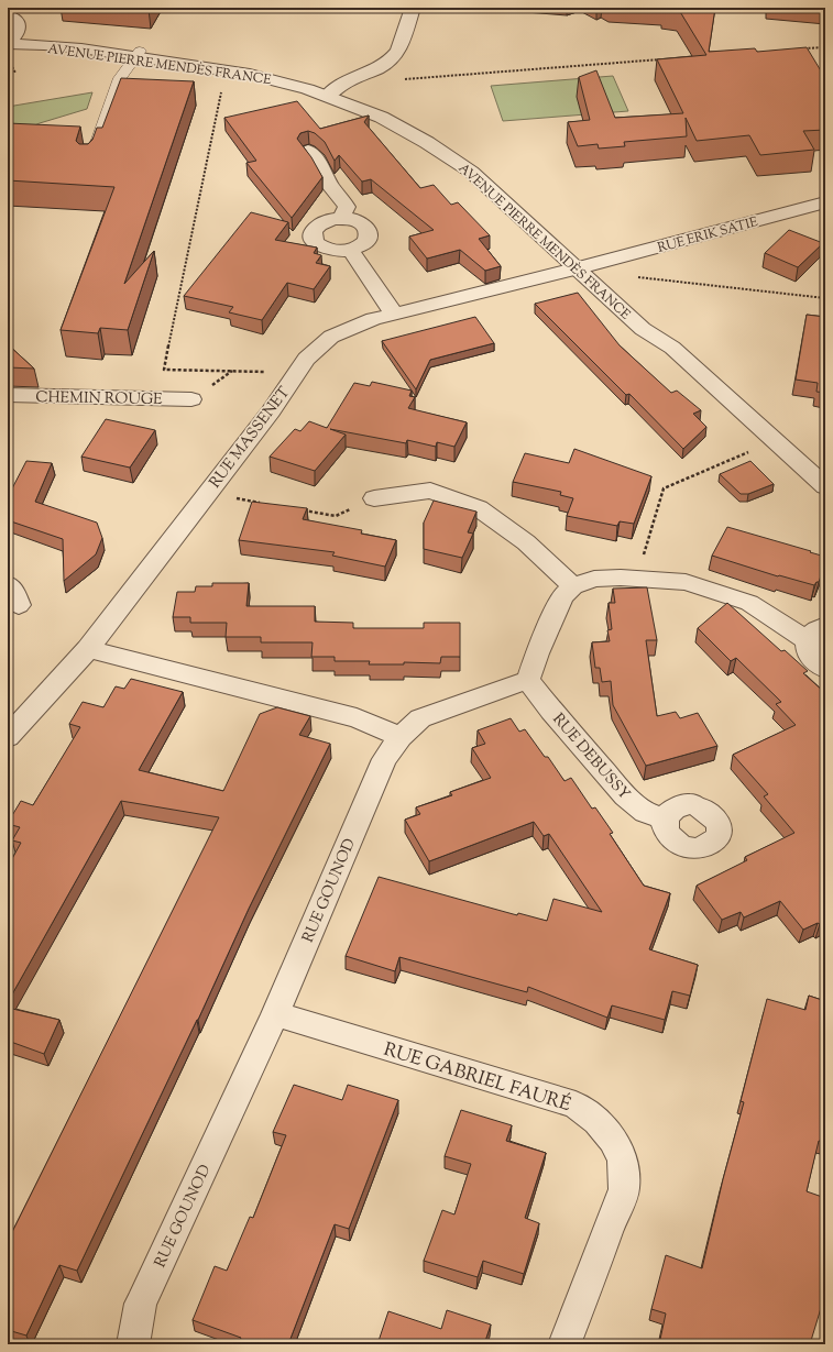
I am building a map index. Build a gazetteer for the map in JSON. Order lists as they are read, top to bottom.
{
  "streets": {
    "street": [
      "AVENUE PIERRE MENDÈS FRANCE",
      "RUE ERIK SATIE",
      "CHEMIN ROUGE",
      "RUE MASSENET",
      "RUE DEBUSSY",
      "RUE GOUNOD",
      "RUE GABRIEL FAURÉ"
    ]
  },
  "crossings": [
    ["AVENUE PIERRE MENDÈS FRANCE", "RUE ERIK SATIE"],
    ["AVENUE PIERRE MENDÈS FRANCE", "RUE MASSENET"],
    ["RUE ERIK SATIE", "RUE MASSENET"],
    ["RUE DEBUSSY", "RUE GOUNOD"],
    ["RUE GOUNOD", "RUE GABRIEL FAURÉ"]
  ]
}
